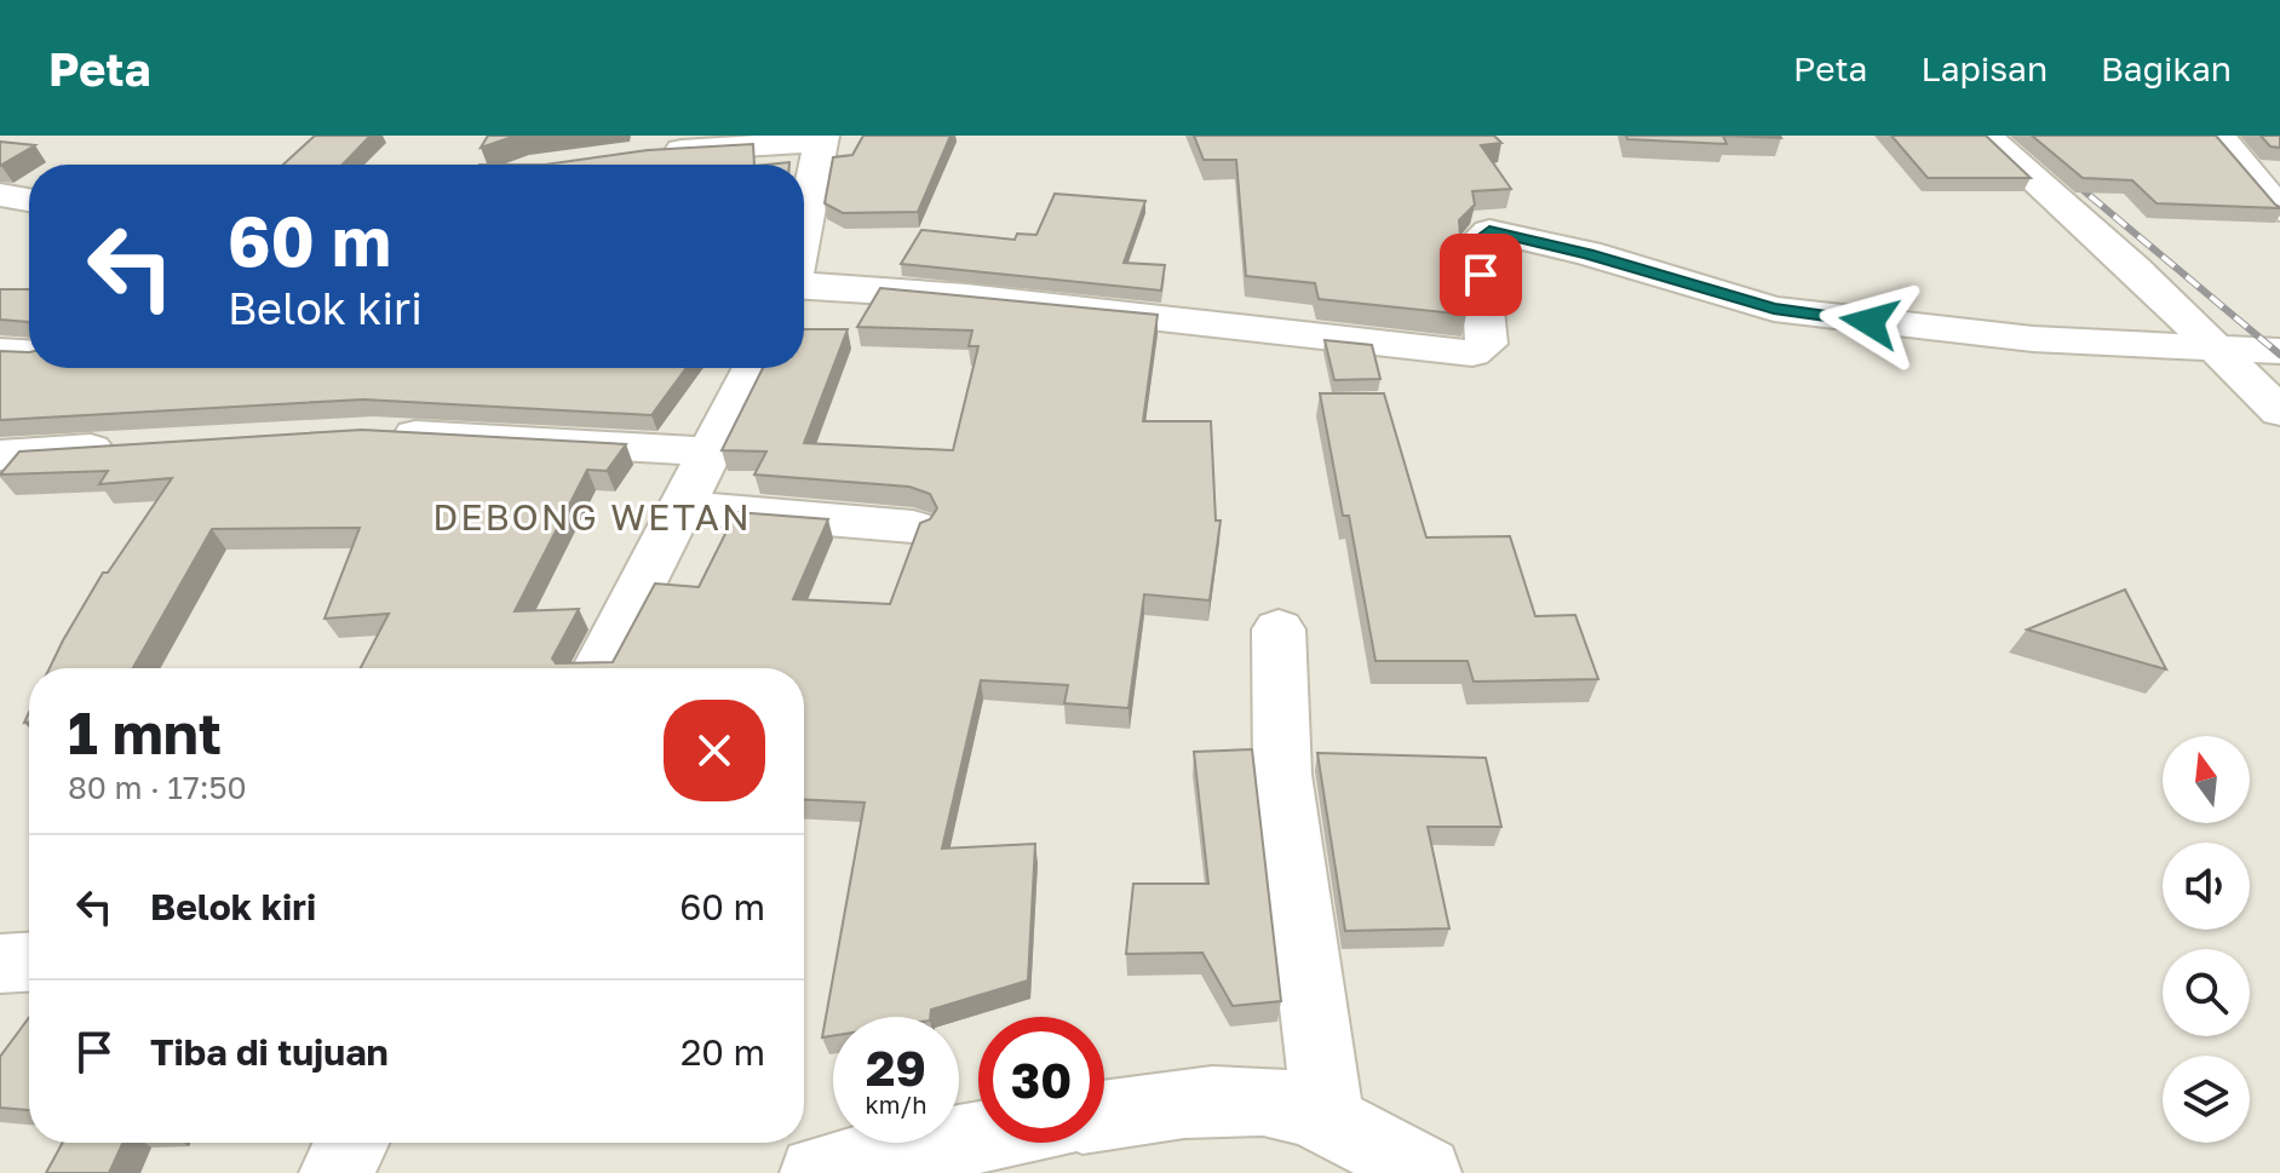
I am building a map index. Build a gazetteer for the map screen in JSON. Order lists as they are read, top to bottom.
{
  "districts": ["DEBONG WETAN"],
  "north": "top",
  "page": {
    "header": "Peta",
    "nav": ["Peta", "Lapisan", "Bagikan"],
    "turn": ["60 m", "Belok kiri"],
    "heading": ["1 mnt", "80 m · 17:50"],
    "list": [
      {
        "name": "Belok kiri",
        "value": "60 m"
      },
      {
        "name": "Tiba di tujuan",
        "value": "20 m"
      }
    ],
    "speed": "29 km/h",
    "limit": "30"
  }
}
